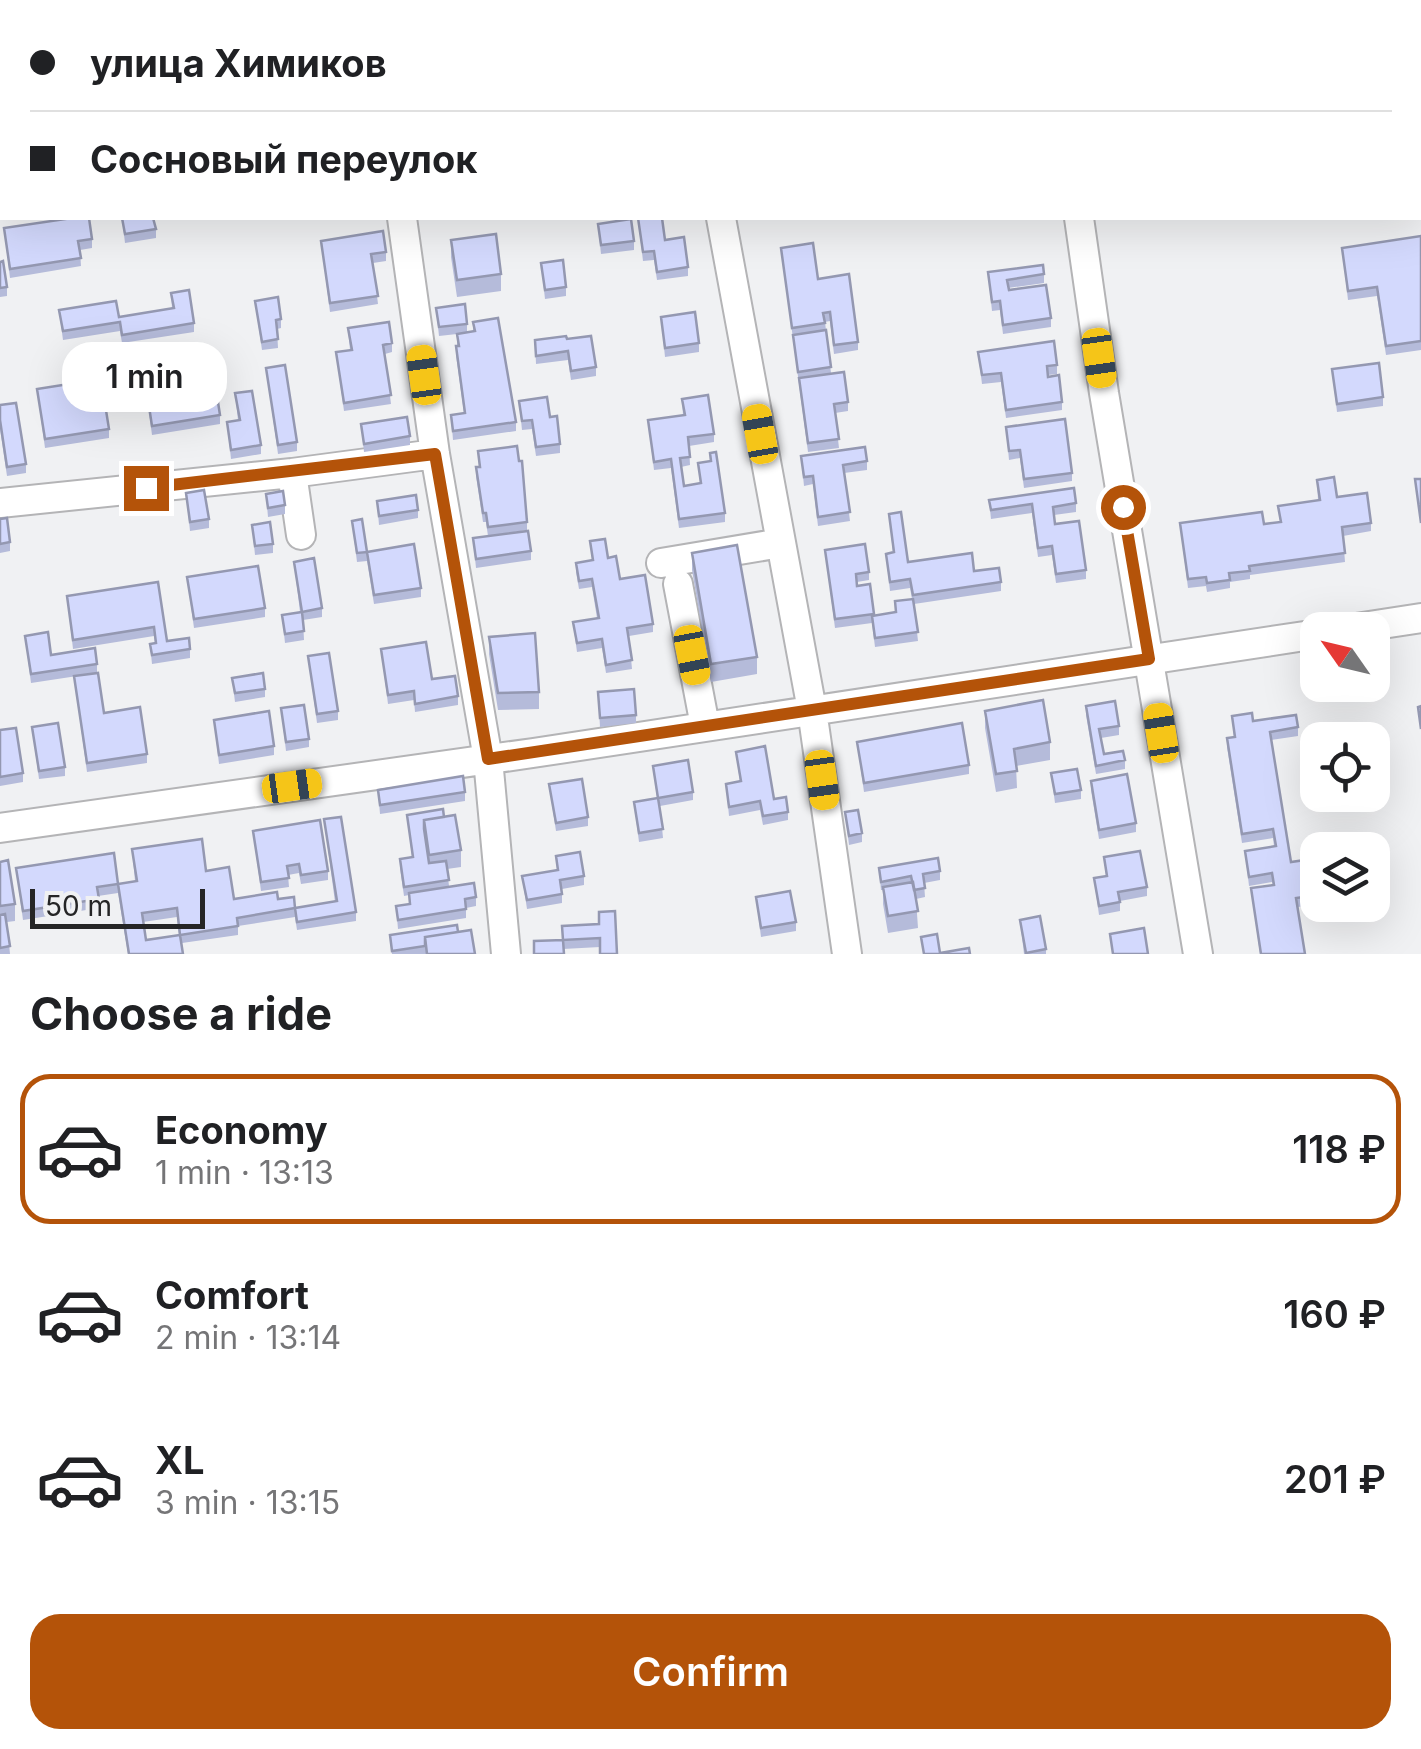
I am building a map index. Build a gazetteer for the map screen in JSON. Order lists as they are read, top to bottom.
{
  "scale_bar": "50 m",
  "north": "top left",
  "page": {
    "banner": ["улица Химиков", "Сосновый переулок"],
    "bubble": "1 min",
    "scale": "50 m",
    "heading": "Choose a ride",
    "list": [
      {
        "name": "Economy",
        "note": "1 min · 13:13",
        "value": "118 ₽"
      },
      {
        "name": "Comfort",
        "note": "2 min · 13:14",
        "value": "160 ₽"
      },
      {
        "name": "XL",
        "note": "3 min · 13:15",
        "value": "201 ₽"
      }
    ],
    "buttons": "Confirm"
  }
}
